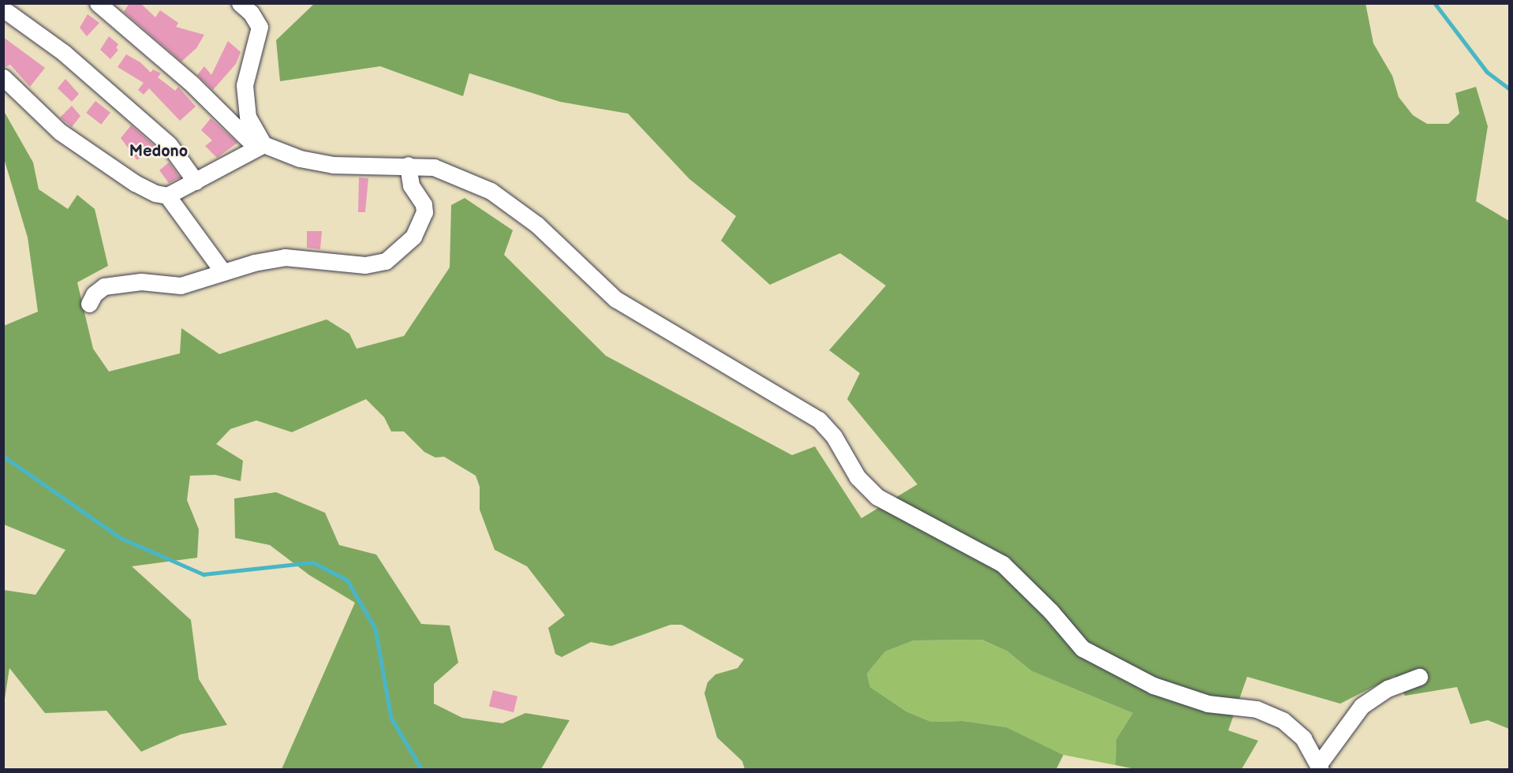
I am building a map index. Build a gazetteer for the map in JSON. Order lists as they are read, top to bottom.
{
  "districts": ["Medono"]
}
